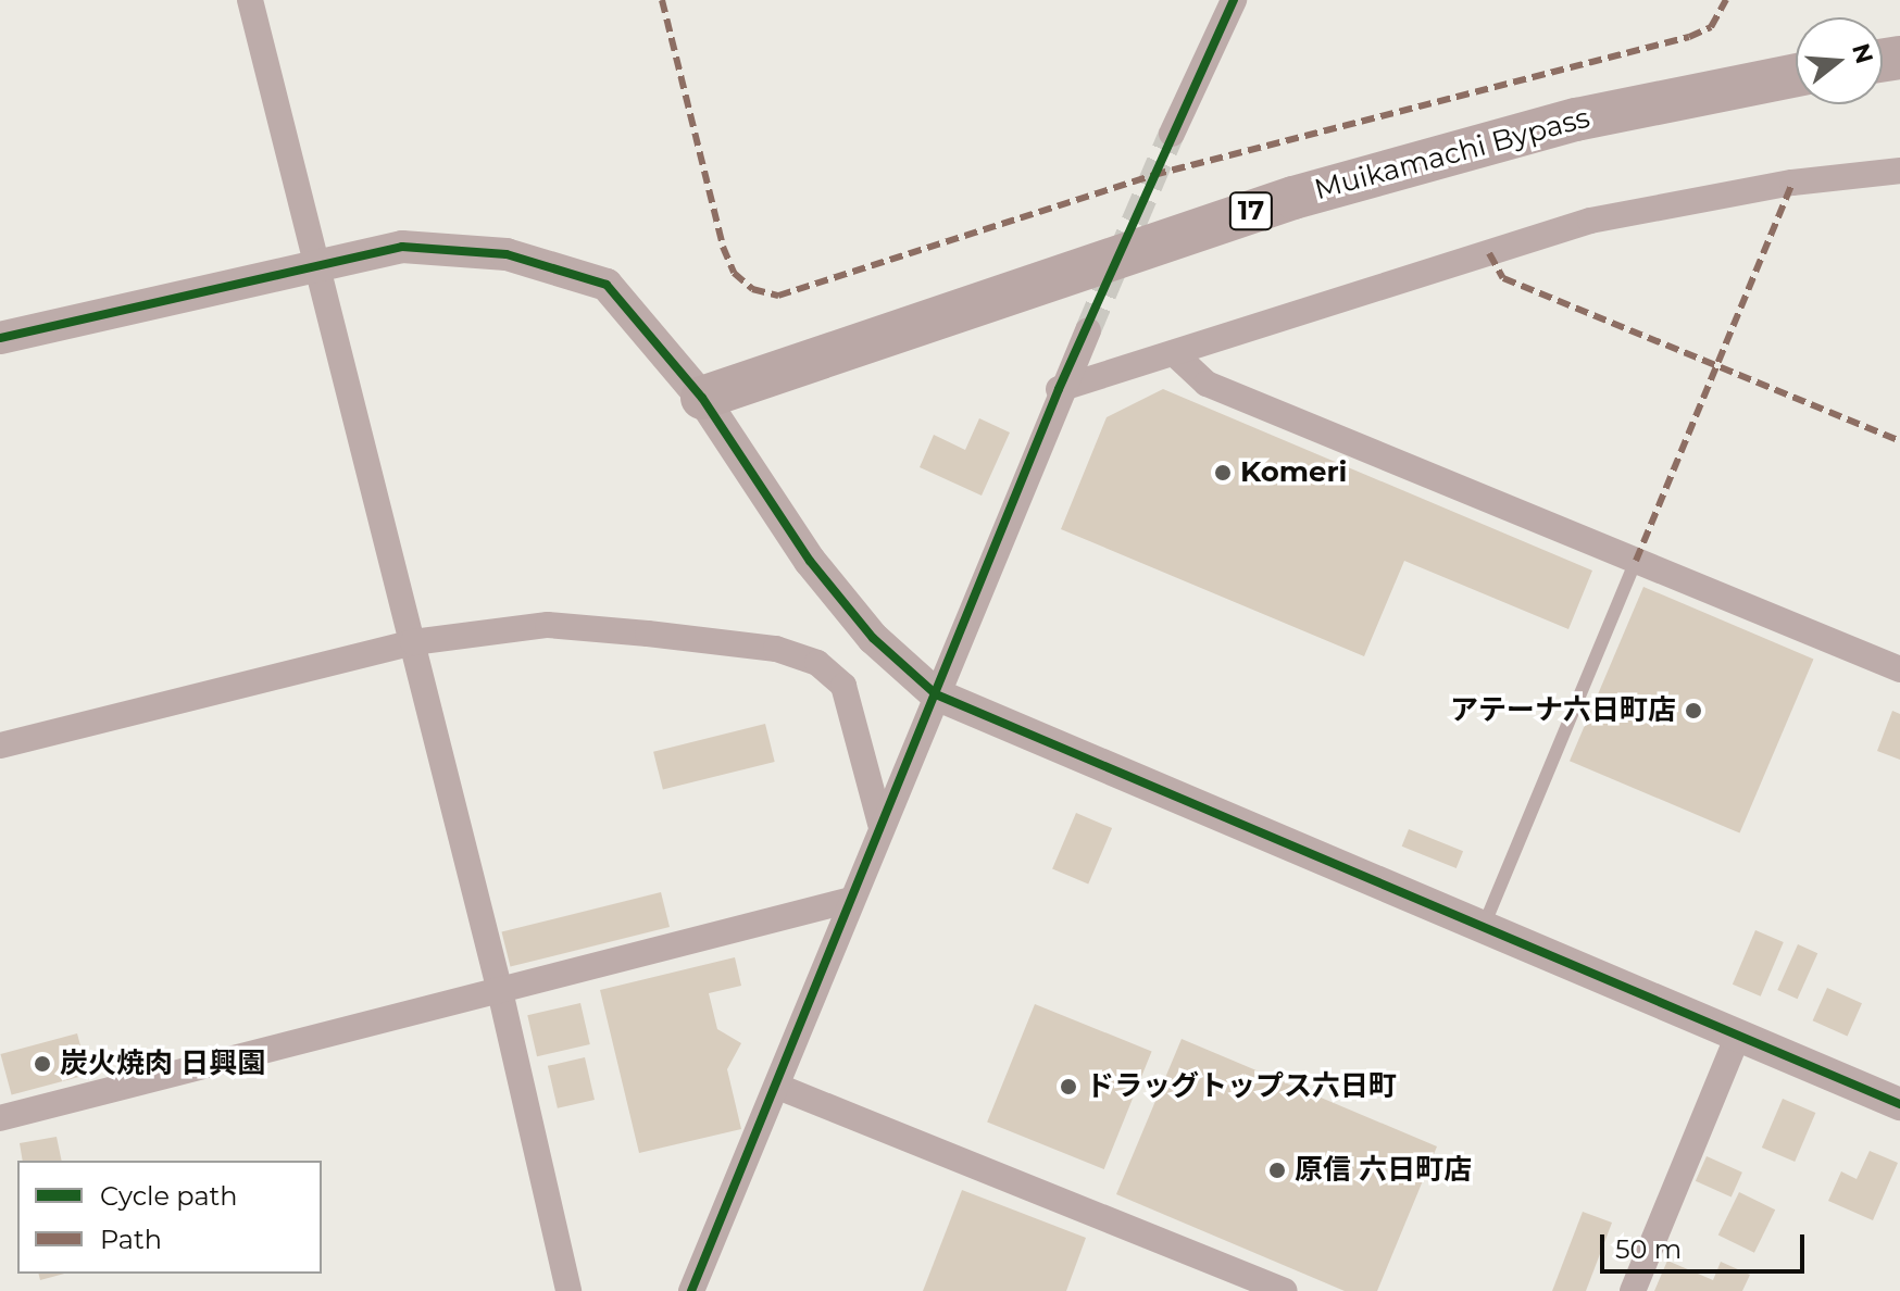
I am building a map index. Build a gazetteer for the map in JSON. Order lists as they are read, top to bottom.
{
  "streets": {
    "highway": ["Muikamachi Bypass", "17"]
  },
  "places": [
    "Komeri",
    "アテーナ六日町店",
    "炭火焼肉 日興園",
    "ドラッグトップス六日町",
    "原信 六日町店"
  ],
  "legend": ["Cycle path", "Path"],
  "scale_bar": "50 m",
  "north": "right"
}
